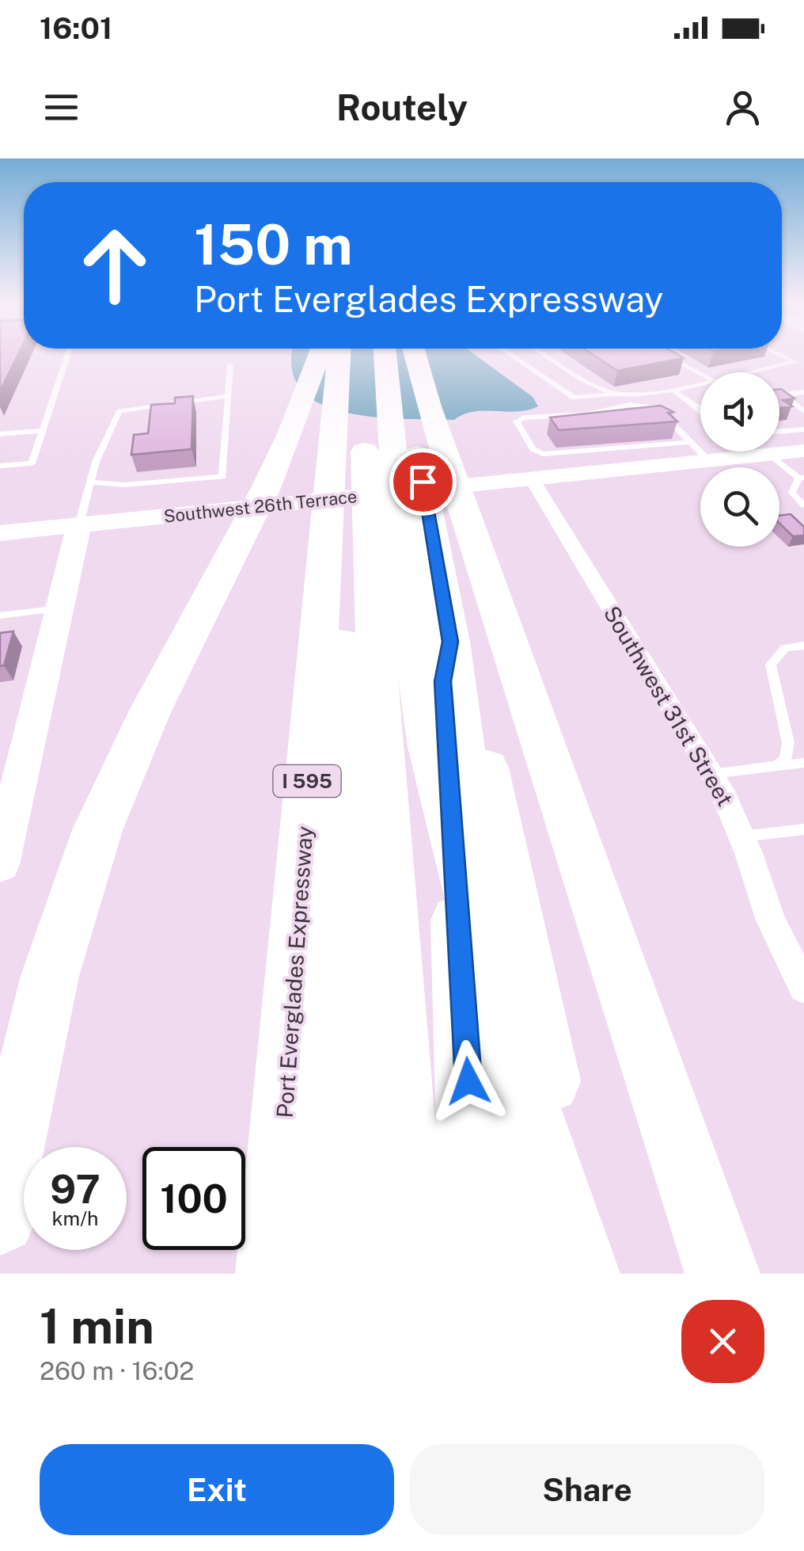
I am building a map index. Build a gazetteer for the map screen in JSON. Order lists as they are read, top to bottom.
{
  "streets": {
    "highway": ["I 595", "Port Everglades Expressway"],
    "street": ["Southwest 26th Terrace", "Southwest 31st Street"]
  },
  "crossings": [
    ["Southwest 26th Terrace", "Southwest 31st Street"]
  ],
  "page": {
    "status": "16:01",
    "header": "Routely",
    "turn": ["150 m", "Port Everglades Expressway"],
    "speed": "97 km/h",
    "limit": "100",
    "heading": ["1 min", "260 m · 16:02"],
    "buttons": ["Exit", "Share"]
  }
}
